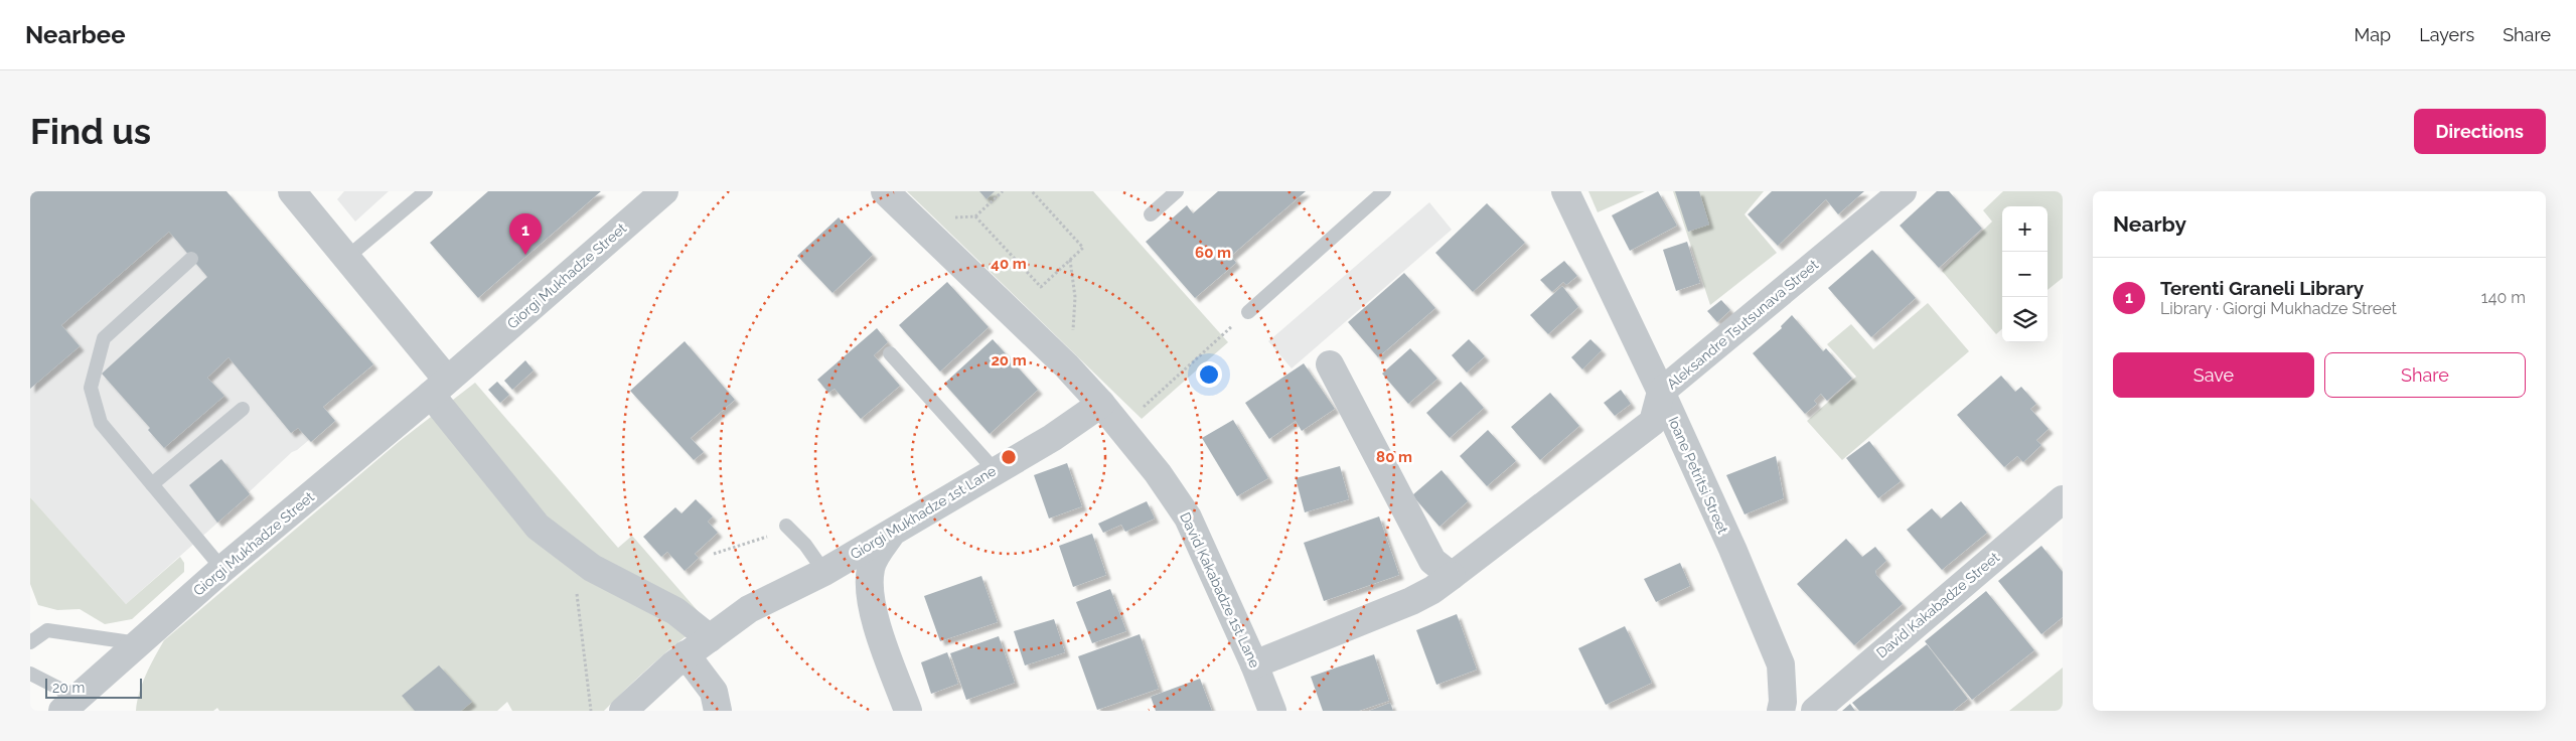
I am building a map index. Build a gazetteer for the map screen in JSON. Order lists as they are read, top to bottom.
{
  "streets": {
    "street": [
      "Giorgi Mukhadze Street",
      "Aleksandre Tsutsunava Street",
      "Ioane Petritsi Street",
      "Giorgi Mukhadze 1st Lane",
      "David Kakabadze 1st Lane",
      "David Kakabadze Street"
    ]
  },
  "crossings": [
    ["Aleksandre Tsutsunava Street", "Ioane Petritsi Street"],
    ["Aleksandre Tsutsunava Street", "David Kakabadze 1st Lane"],
    ["Giorgi Mukhadze 1st Lane", "David Kakabadze 1st Lane"]
  ],
  "scale_bar": "20 m",
  "page": {
    "header": "Nearbee",
    "nav": ["Map", "Layers", "Share"],
    "buttons": [
      "Directions",
      ["Save", "Share"]
    ],
    "title": "Find us",
    "heading": "Nearby",
    "map_buttons": ["+", "−"],
    "pins": "1",
    "list": [
      {
        "mark": "1",
        "name": "Terenti Graneli Library",
        "note": "Library · Giorgi Mukhadze Street",
        "value": "140 m"
      }
    ],
    "scale": "20 m"
  },
  "rings": [
    "60 m",
    "40 m",
    "20 m",
    "80 m"
  ]
}
